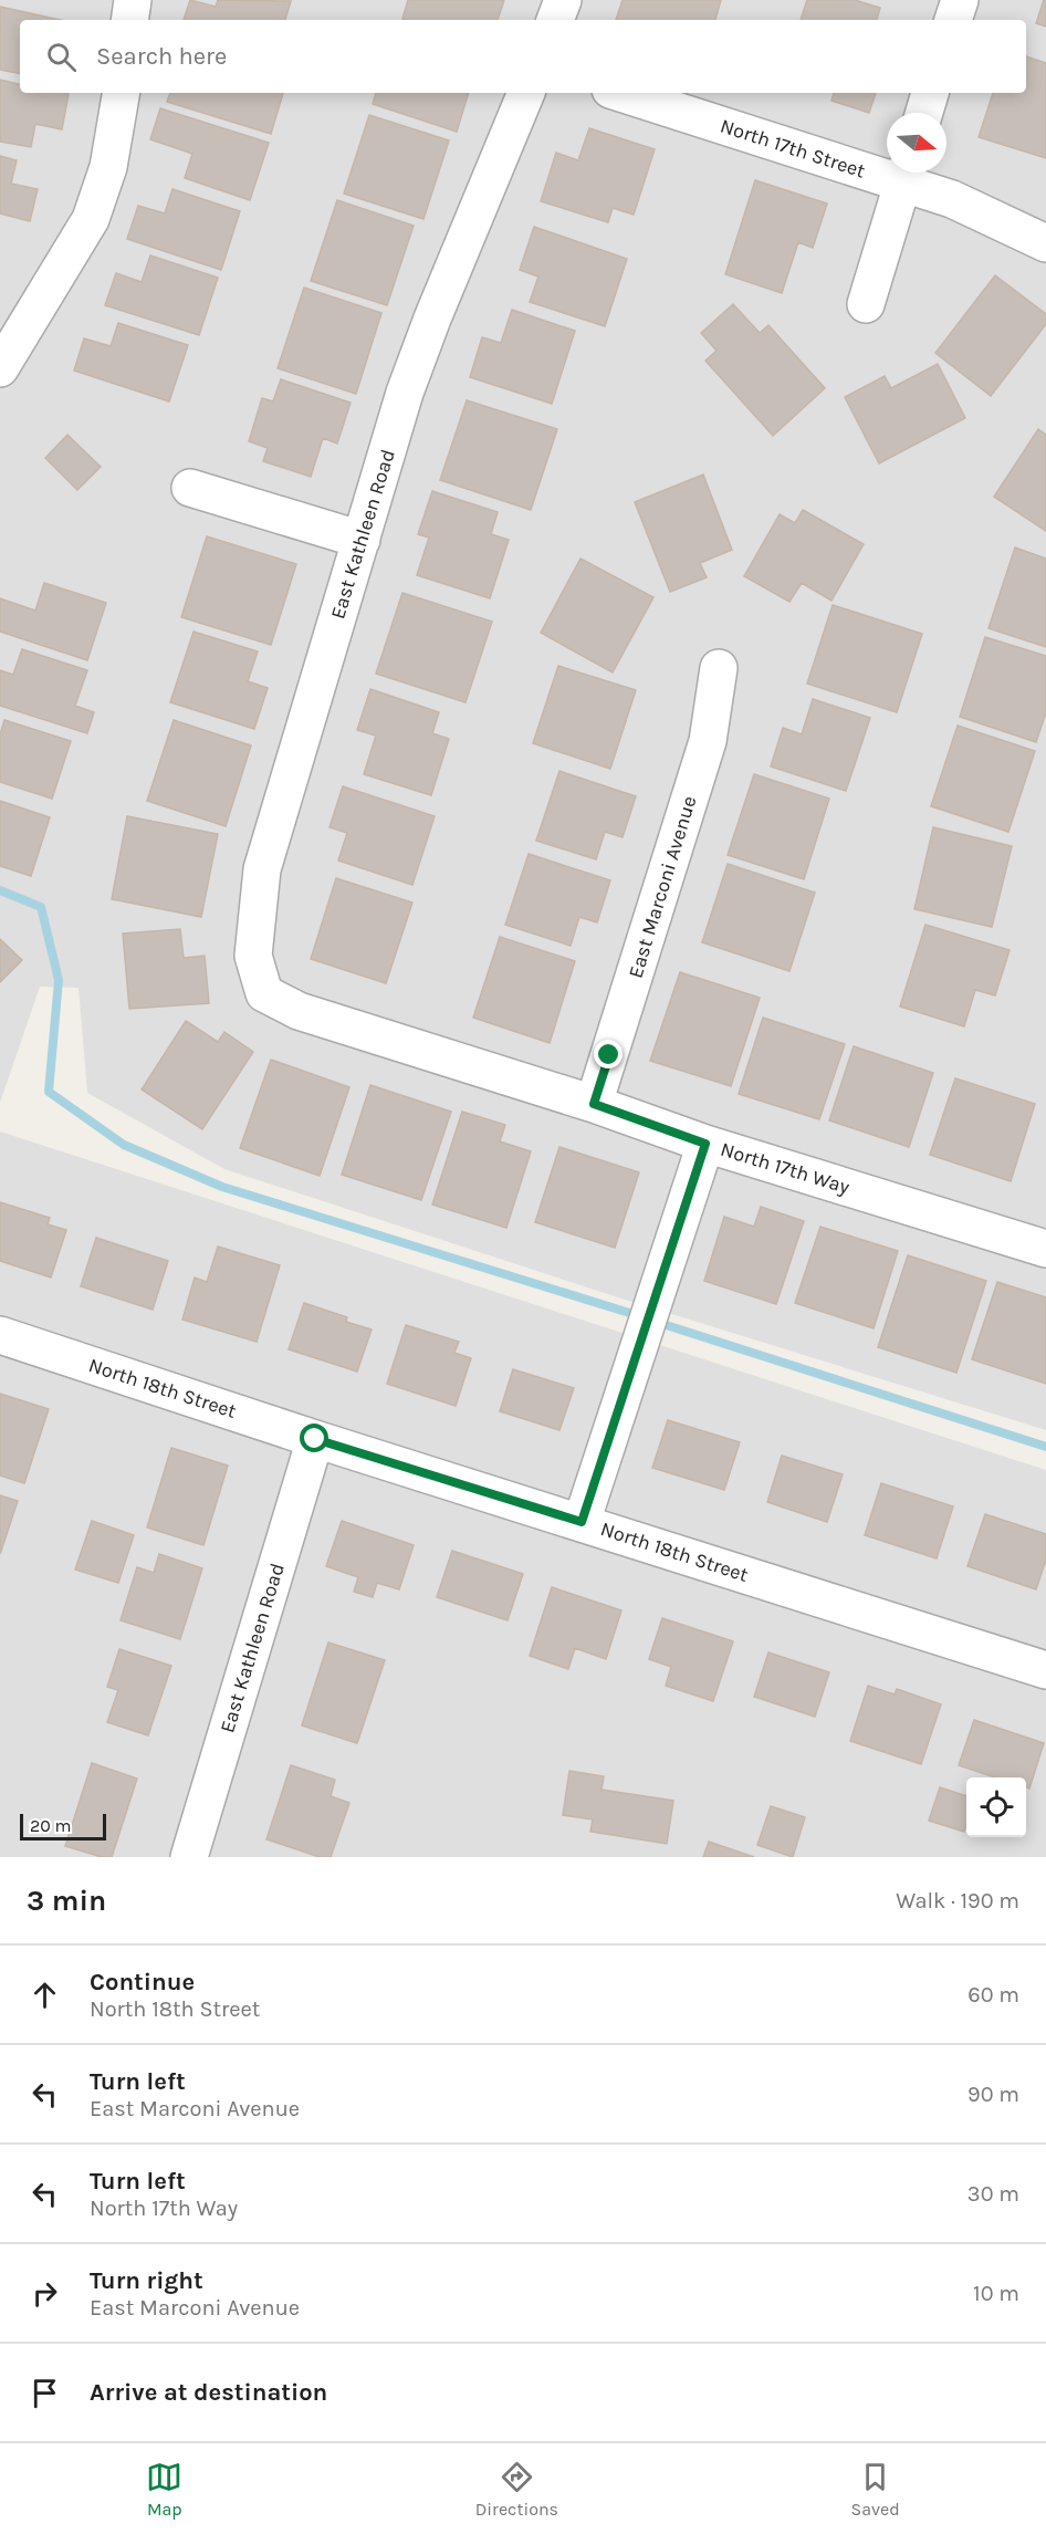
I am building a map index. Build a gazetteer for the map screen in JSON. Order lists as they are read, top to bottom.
{
  "streets": {
    "street": [
      "North 17th Street",
      "East Kathleen Road",
      "East Marconi Avenue",
      "North 17th Way",
      "North 18th Street"
    ]
  },
  "crossings": [
    ["East Kathleen Road", "North 17th Way"],
    ["East Kathleen Road", "North 18th Street"],
    ["East Marconi Avenue", "North 17th Way"]
  ],
  "scale_bar": "20 m",
  "north": "right",
  "page": {
    "search": "Search here",
    "scale": "20 m",
    "heading": ["3 min", "Walk · 190 m"],
    "list": [
      ["Continue", "North 18th Street", "60 m"],
      ["Turn left", "East Marconi Avenue", "90 m"],
      ["Turn left", "North 17th Way", "30 m"],
      ["Turn right", "East Marconi Avenue", "10 m"],
      "Arrive at destination"
    ],
    "nav": ["Map", "Directions", "Saved"]
  }
}
